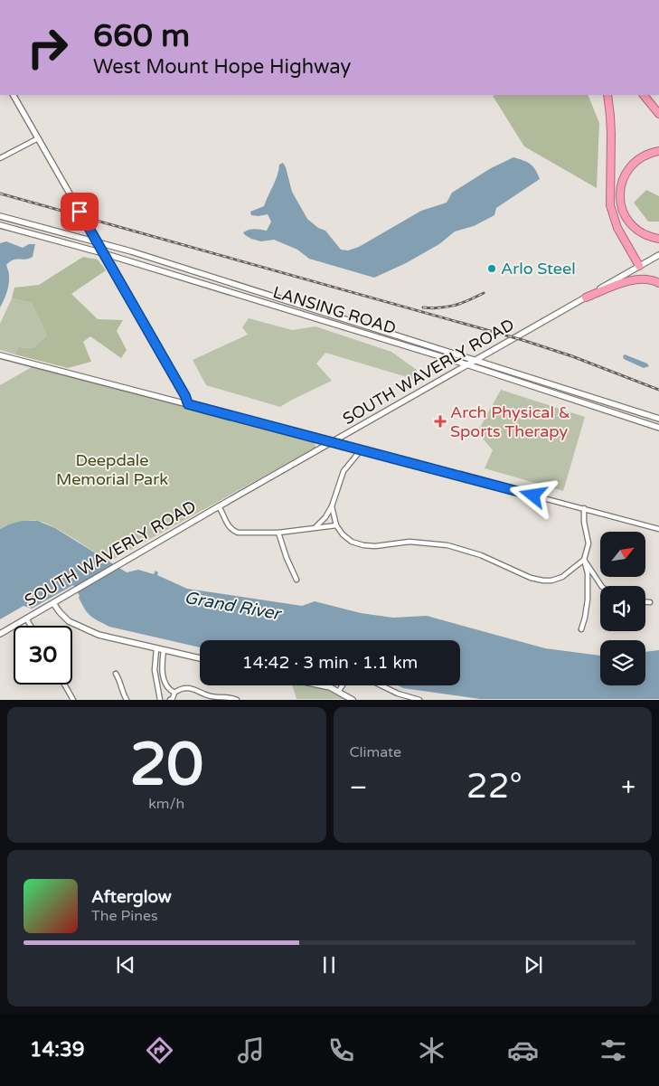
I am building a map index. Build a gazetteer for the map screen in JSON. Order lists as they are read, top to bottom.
{
  "streets": {
    "main road": ["LANSING ROAD", "SOUTH WAVERLY ROAD"]
  },
  "crossings": [
    ["LANSING ROAD", "SOUTH WAVERLY ROAD"]
  ],
  "water": ["Grand River"],
  "parks": ["Deepdale Memorial Park"],
  "places": {
    "other": ["Arlo Steel"],
    "health": ["Arch Physical & Sports Therapy"]
  },
  "north": "top right",
  "page": {
    "turn": ["660 m", "West Mount Hope Highway"],
    "limit": "30",
    "trip": "14:42 · 3 min · 1.1 km",
    "tile": [
      ["20", "km/h"],
      "Climate"
    ],
    "heat": ["−", "22°", "+"],
    "song": ["Afterglow", "The Pines"],
    "tabs": "14:39"
  }
}
